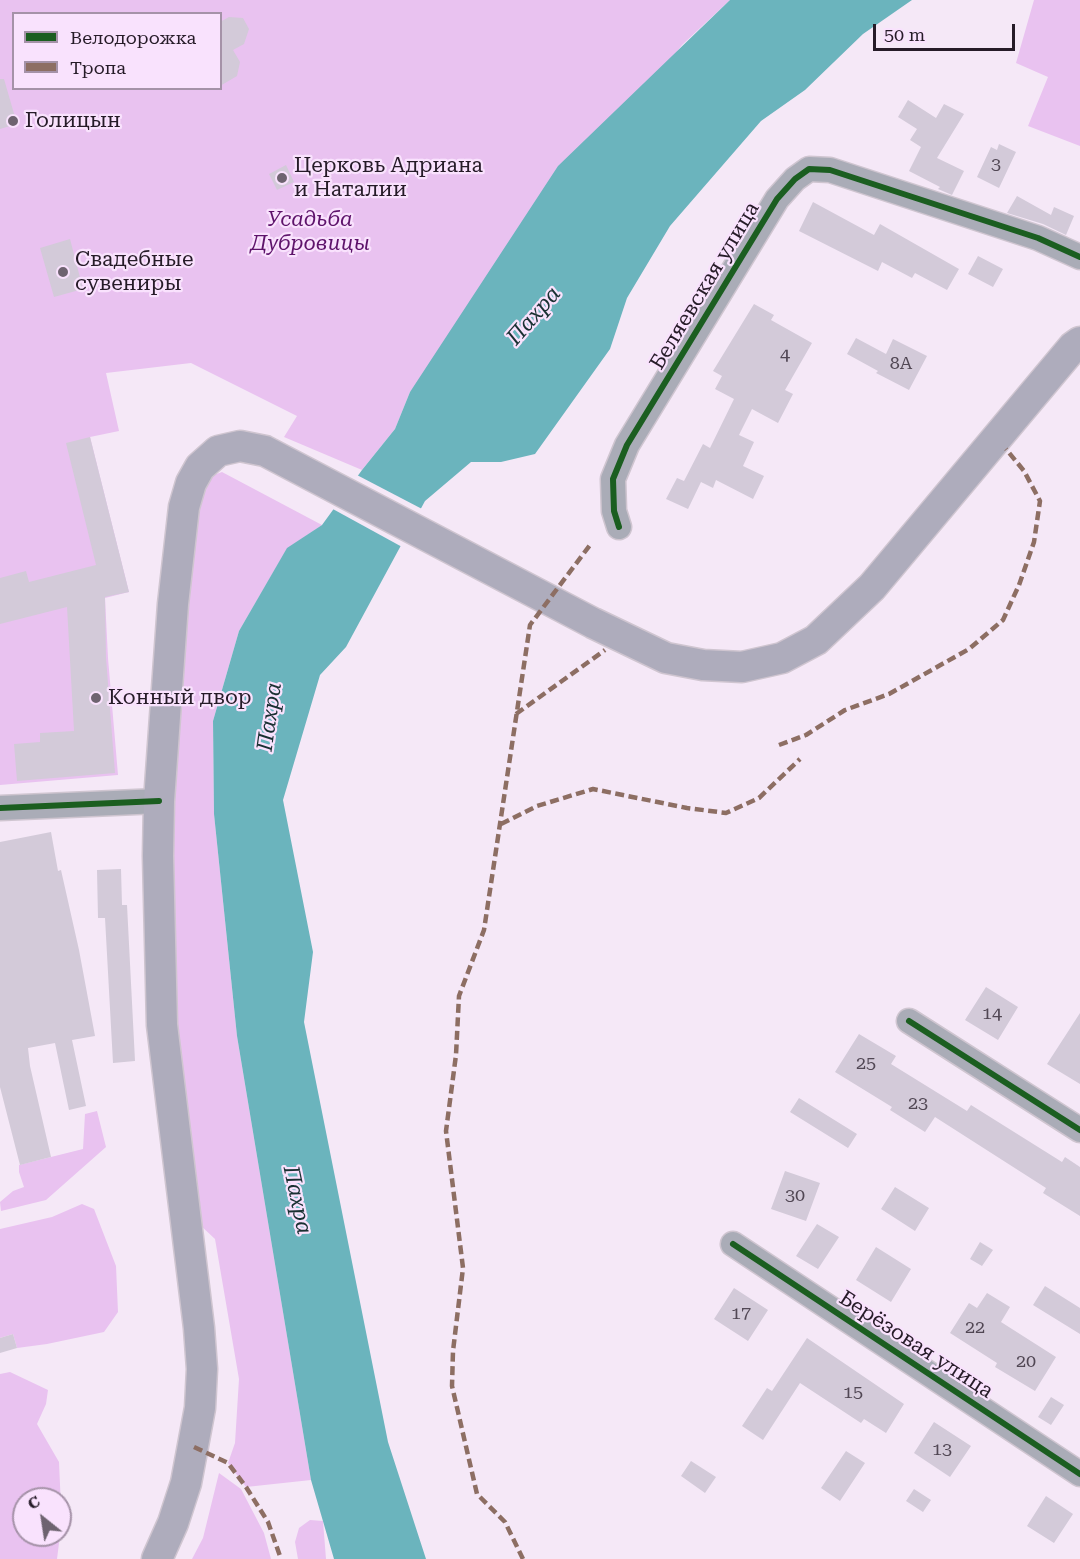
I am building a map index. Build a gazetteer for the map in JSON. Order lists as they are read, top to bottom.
{
  "streets": {
    "street": ["Беляевская улица", "Берёзовая улица"]
  },
  "water": ["Пахра"],
  "parks": ["Усадьба Дубровицы"],
  "places": [
    "Голицын",
    "Церковь Адриана и Наталии",
    "Свадебные сувениры",
    "Конный двор"
  ],
  "house_numbers": [
    "3",
    "4",
    "8А",
    "14",
    "25",
    "23",
    "30",
    "17",
    "22",
    "20",
    "15",
    "13"
  ],
  "legend": ["Велодорожка", "Тропа"],
  "scale_bar": "50 m",
  "north": "top left"
}
